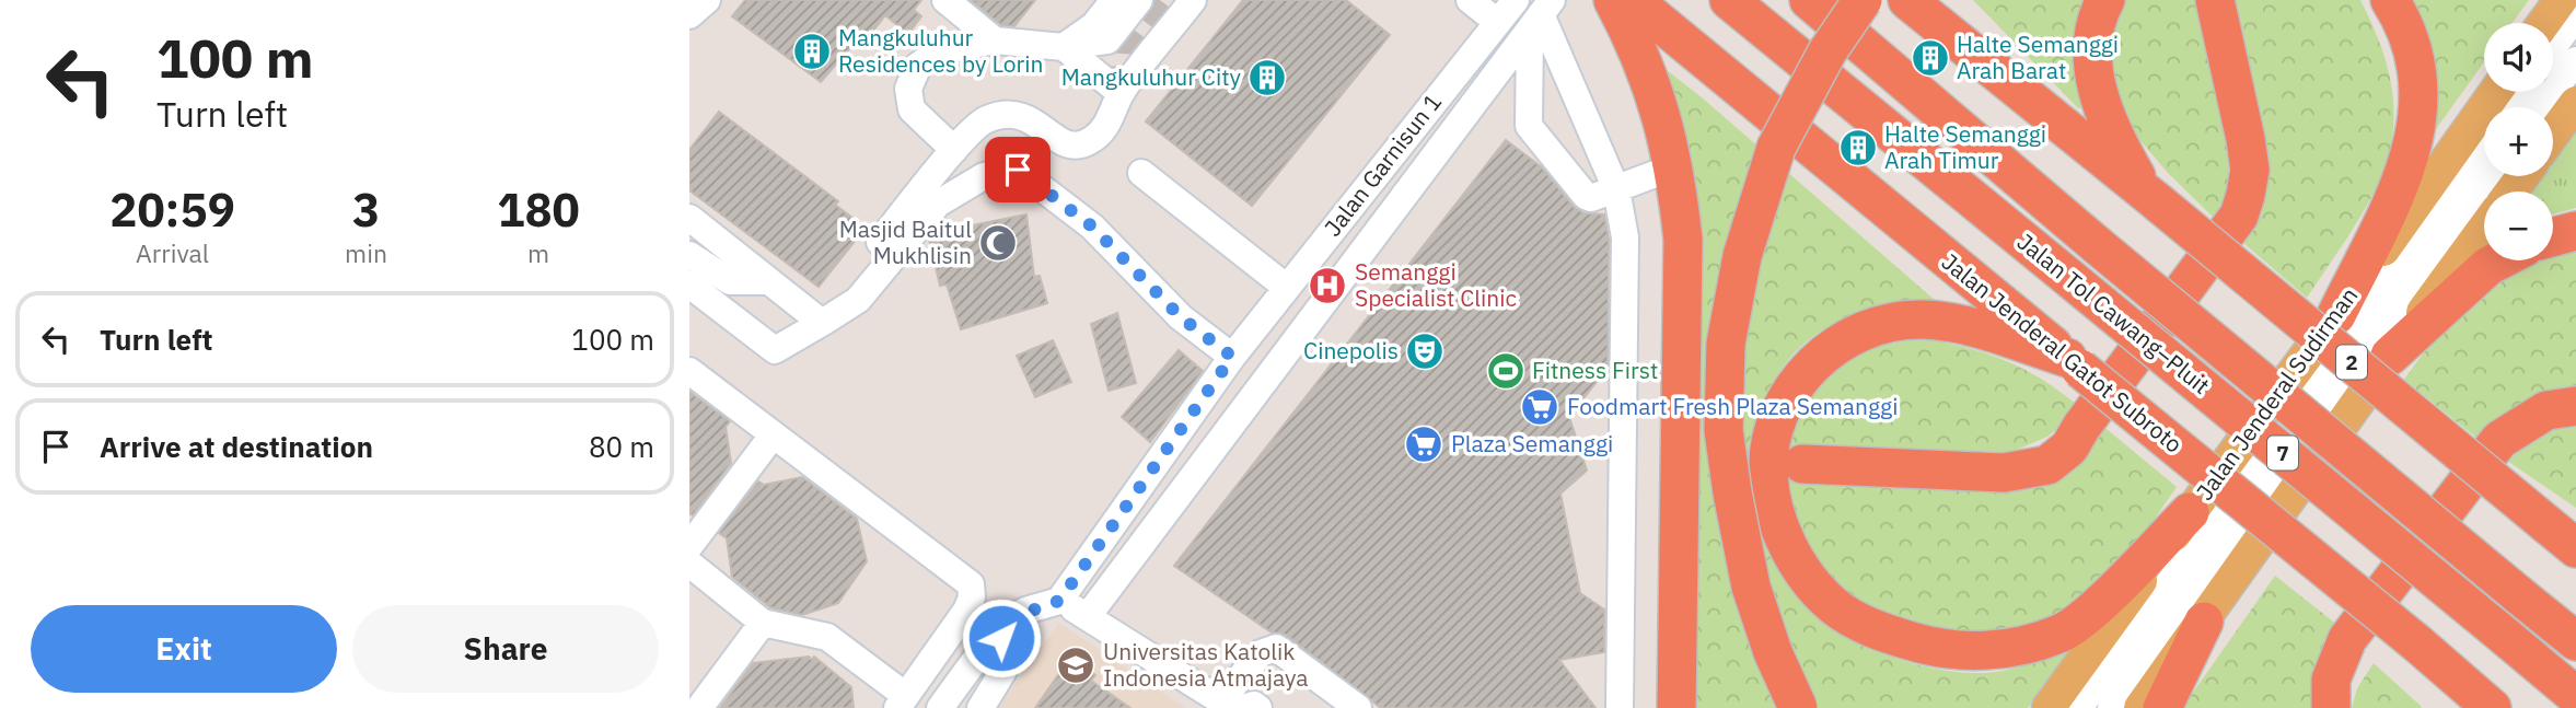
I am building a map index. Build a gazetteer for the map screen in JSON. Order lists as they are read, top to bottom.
{
  "streets": {
    "highway": [
      "Jalan Tol Cawang–Pluit",
      "Jalan Jenderal Gatot Subroto",
      "2",
      "7"
    ],
    "main road": ["Jalan Jenderal Sudirman"],
    "street": ["Jalan Garnisun 1"]
  },
  "places": {
    "building": [
      "Mangkuluhur Residences by Lorin",
      "Halte Semanggi Arah Barat",
      "Mangkuluhur City",
      "Halte Semanggi Arah Timur"
    ],
    "mosque": ["Masjid Baitul Mukhlisin"],
    "hospital": ["Semanggi Specialist Clinic"],
    "theatre": ["Cinepolis"],
    "sports": ["Fitness First"],
    "supermarket": ["Foodmart Fresh Plaza Semanggi", "Plaza Semanggi"],
    "school or university": ["Universitas Katolik Indonesia Atmajaya"]
  },
  "page": {
    "turn": ["100 m", "Turn left"],
    "map_buttons": ["+", "−"],
    "eta": [
      "20:59",
      "Arrival",
      "3",
      "min",
      "180",
      "m"
    ],
    "list": [
      {
        "name": "Turn left",
        "value": "100 m"
      },
      {
        "name": "Arrive at destination",
        "value": "80 m"
      }
    ],
    "buttons": ["Exit", "Share"]
  }
}
